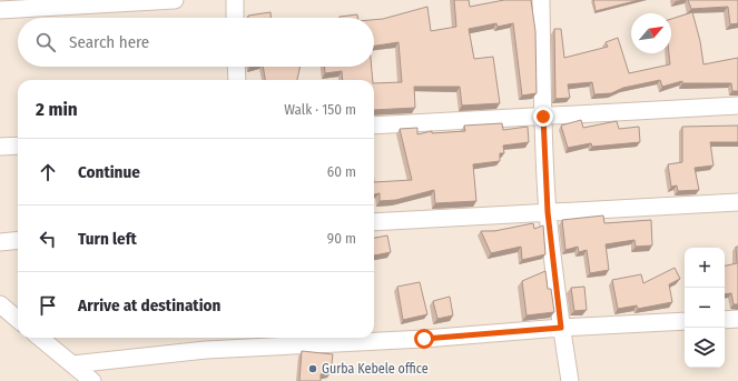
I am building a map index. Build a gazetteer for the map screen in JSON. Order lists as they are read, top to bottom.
{
  "places": ["Gurba Kebele office"],
  "north": "top right",
  "page": {
    "search": "Search here",
    "heading": ["2 min", "Walk · 150 m"],
    "list": [
      ["Continue", "60 m"],
      ["Turn left", "90 m"],
      "Arrive at destination"
    ],
    "map_buttons": ["+", "−"]
  }
}
